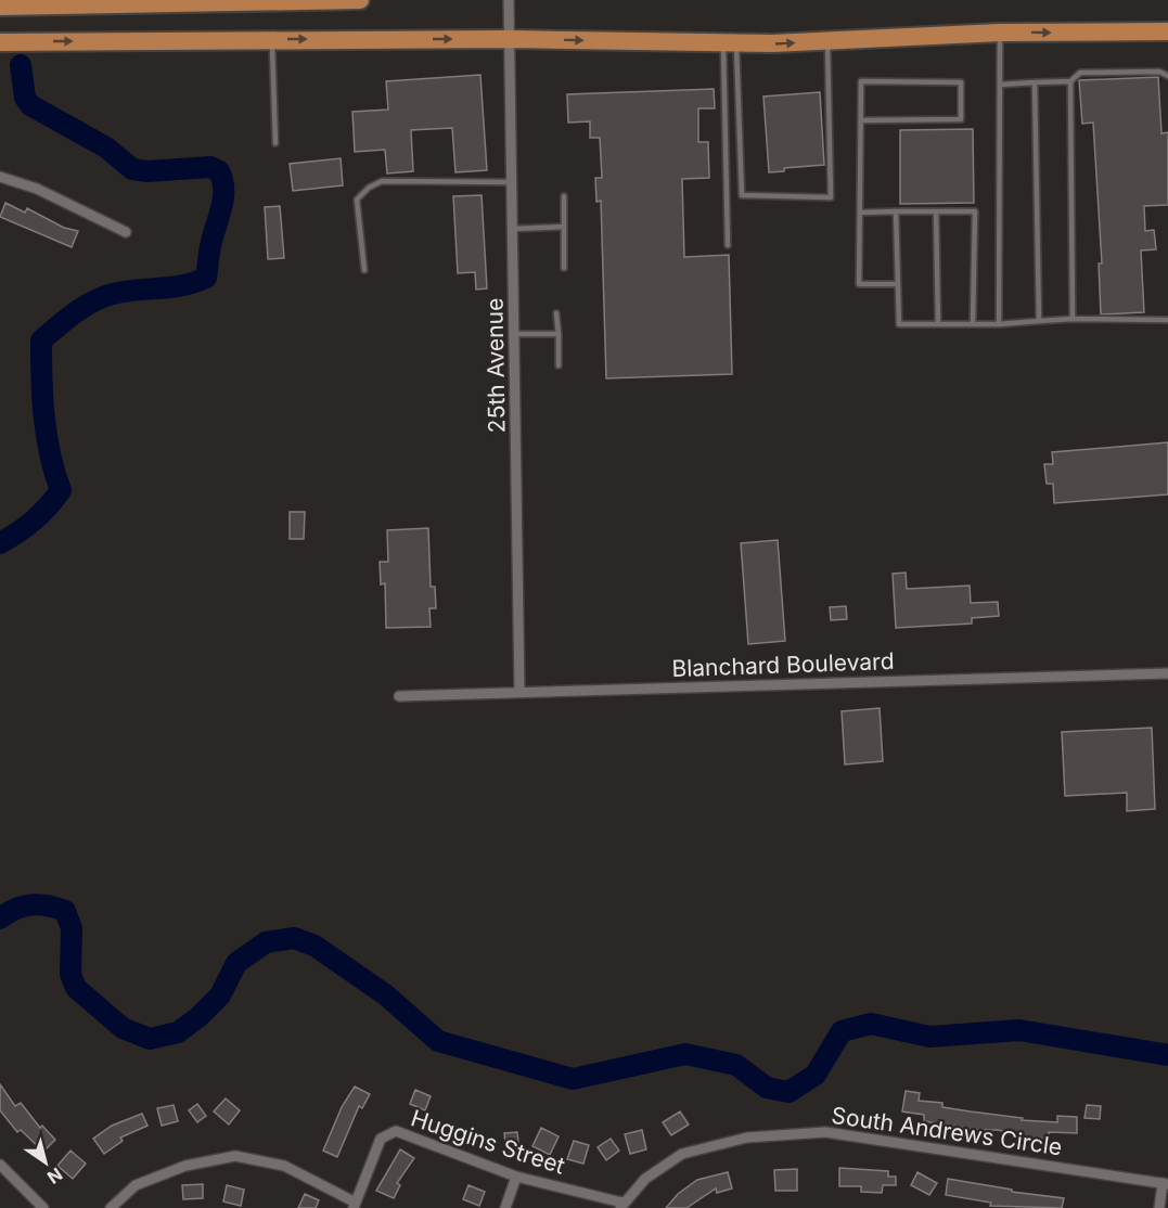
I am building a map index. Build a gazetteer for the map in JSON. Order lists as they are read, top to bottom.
{
  "streets": {
    "street": [
      "25th Avenue",
      "Blanchard Boulevard",
      "South Andrews Circle",
      "Huggins Street"
    ]
  },
  "crossings": [
    ["25th Avenue", "Blanchard Boulevard"],
    ["South Andrews Circle", "Huggins Street"]
  ],
  "north": "bottom right"
}
